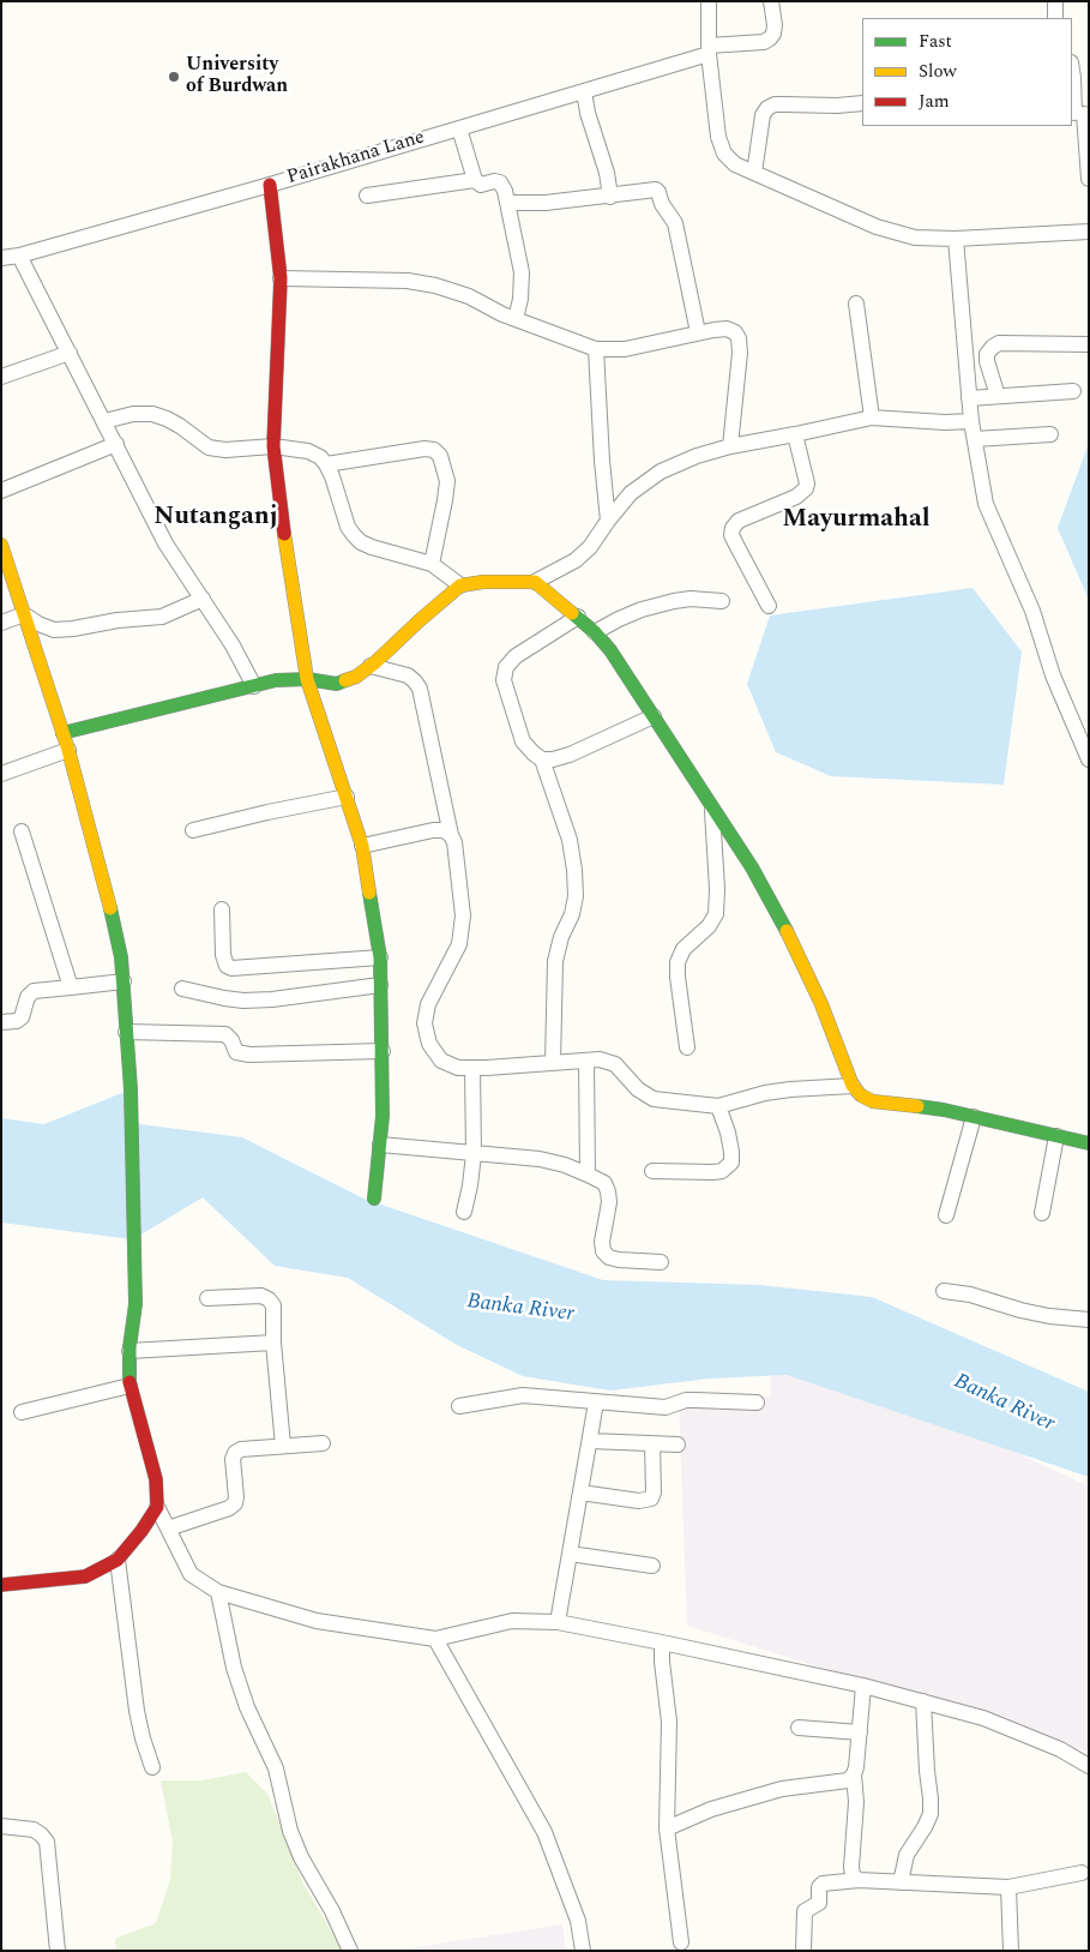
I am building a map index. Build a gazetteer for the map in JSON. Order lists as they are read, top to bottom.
{
  "streets": {
    "street": ["Pairakhana Lane"]
  },
  "districts": ["Nutanganj", "Mayurmahal"],
  "water": ["Banka River"],
  "places": ["University of Burdwan"],
  "legend": ["Fast", "Slow", "Jam"]
}
